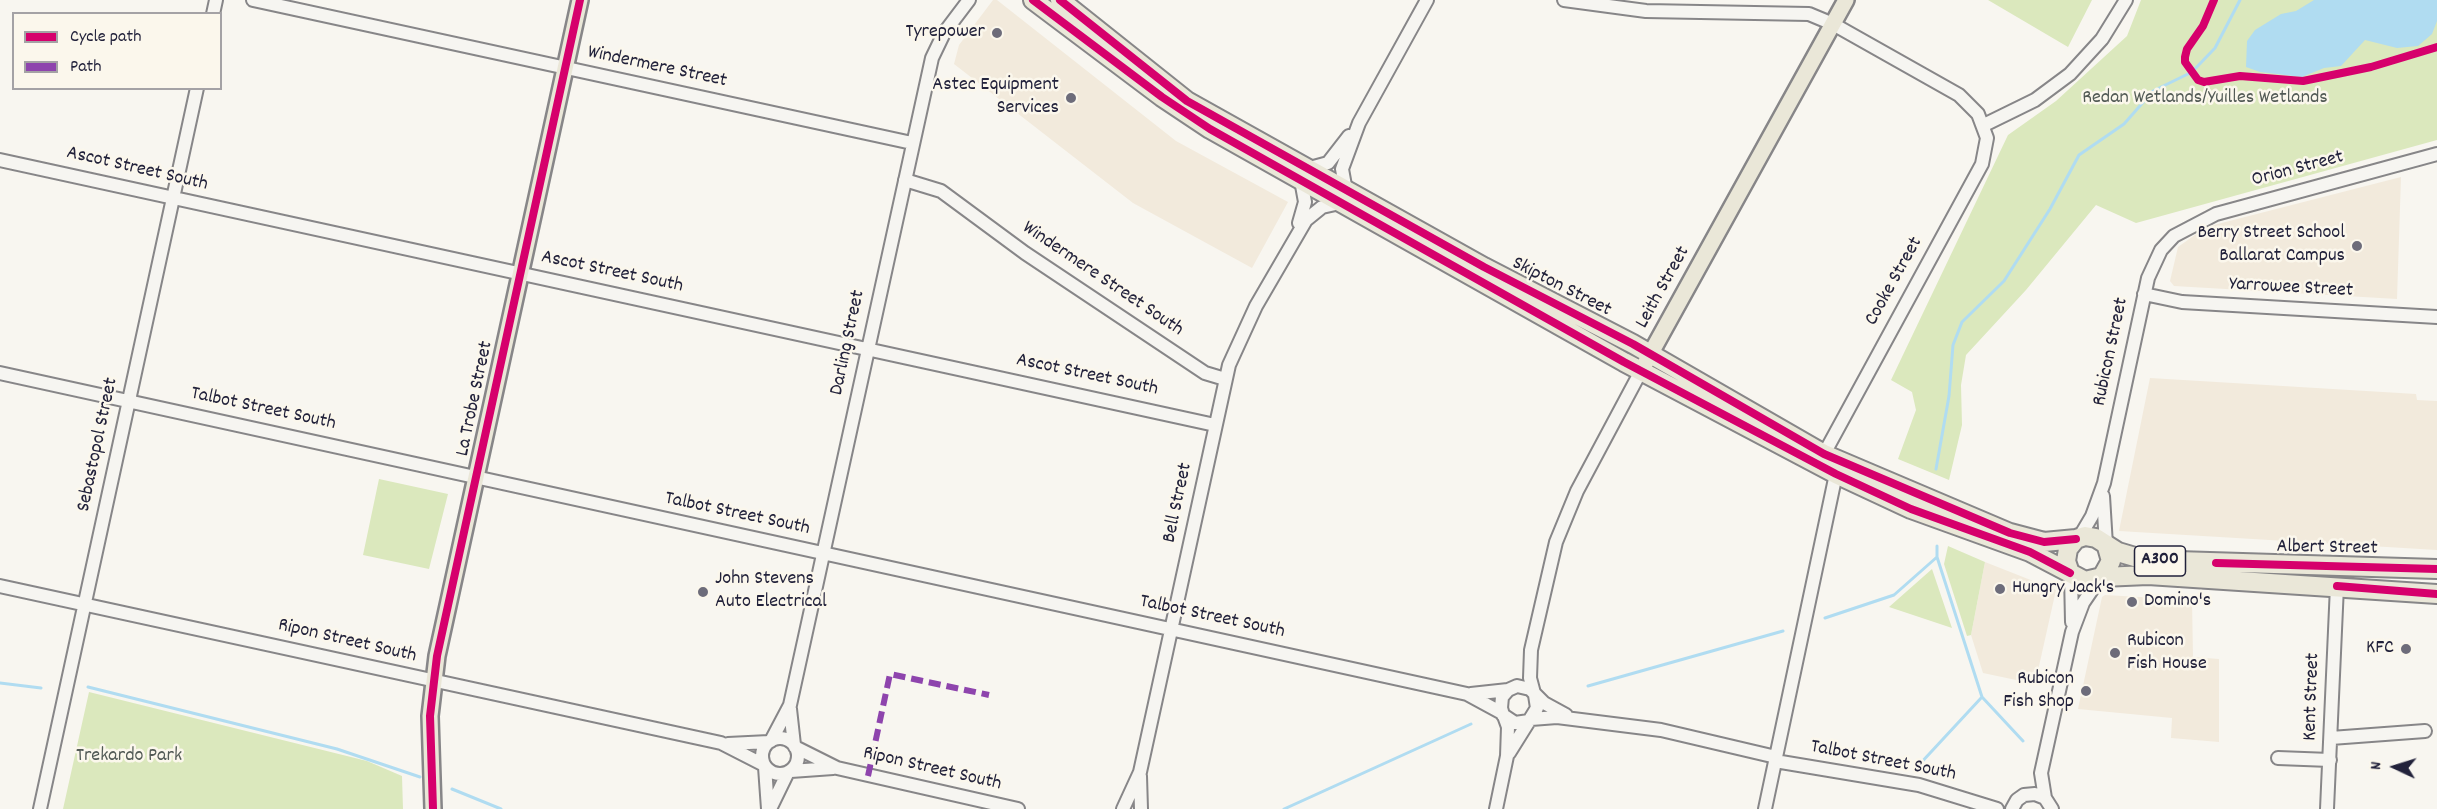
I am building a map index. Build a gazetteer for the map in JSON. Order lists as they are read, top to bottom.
{
  "streets": {
    "highway": ["Skipton Street", "Albert Street", "A300"],
    "main road": ["Leith Street", "La Trobe Street"],
    "street": [
      "Windermere Street",
      "Ascot Street South",
      "Orion Street",
      "Windermere Street South",
      "Cooke Street",
      "Yarrowee Street",
      "Darling Street",
      "Rubicon Street",
      "Talbot Street South",
      "Sebastopol Street",
      "Bell Street",
      "Ripon Street South",
      "Kent Street"
    ]
  },
  "crossings": [
    ["Windermere Street", "Darling Street"],
    ["Windermere Street", "La Trobe Street"],
    ["Ascot Street South", "Darling Street"],
    ["Ascot Street South", "La Trobe Street"],
    ["Ascot Street South", "Sebastopol Street"],
    ["Ascot Street South", "Bell Street"],
    ["Orion Street", "Rubicon Street"],
    ["Windermere Street South", "Darling Street"],
    ["Windermere Street South", "Bell Street"],
    ["Cooke Street", "Skipton Street"],
    ["Skipton Street", "Leith Street"],
    ["Skipton Street", "Rubicon Street"],
    ["Skipton Street", "Bell Street"],
    ["Skipton Street", "Albert Street"],
    ["Skipton Street", "A300"],
    ["Leith Street", "Talbot Street South"],
    ["Yarrowee Street", "Rubicon Street"],
    ["Darling Street", "Talbot Street South"],
    ["Darling Street", "Ripon Street South"],
    ["Rubicon Street", "Albert Street"],
    ["Rubicon Street", "A300"],
    ["La Trobe Street", "Talbot Street South"],
    ["La Trobe Street", "Ripon Street South"],
    ["Talbot Street South", "Sebastopol Street"],
    ["Talbot Street South", "Bell Street"],
    ["Sebastopol Street", "Ripon Street South"],
    ["Albert Street", "A300"],
    ["Albert Street", "Kent Street"]
  ],
  "parks": ["Redan Wetlands/Yuilles Wetlands", "Trekardo Park"],
  "places": [
    "Tyrepower",
    "Astec Equipment Services",
    "Berry Street School Ballarat Campus",
    "Hungry Jack's",
    "John Stevens Auto Electrical",
    "Domino's",
    "KFC",
    "Rubicon Fish House",
    "Rubicon Fish Shop"
  ],
  "legend": ["Cycle path", "Path"],
  "north": "left"
}
